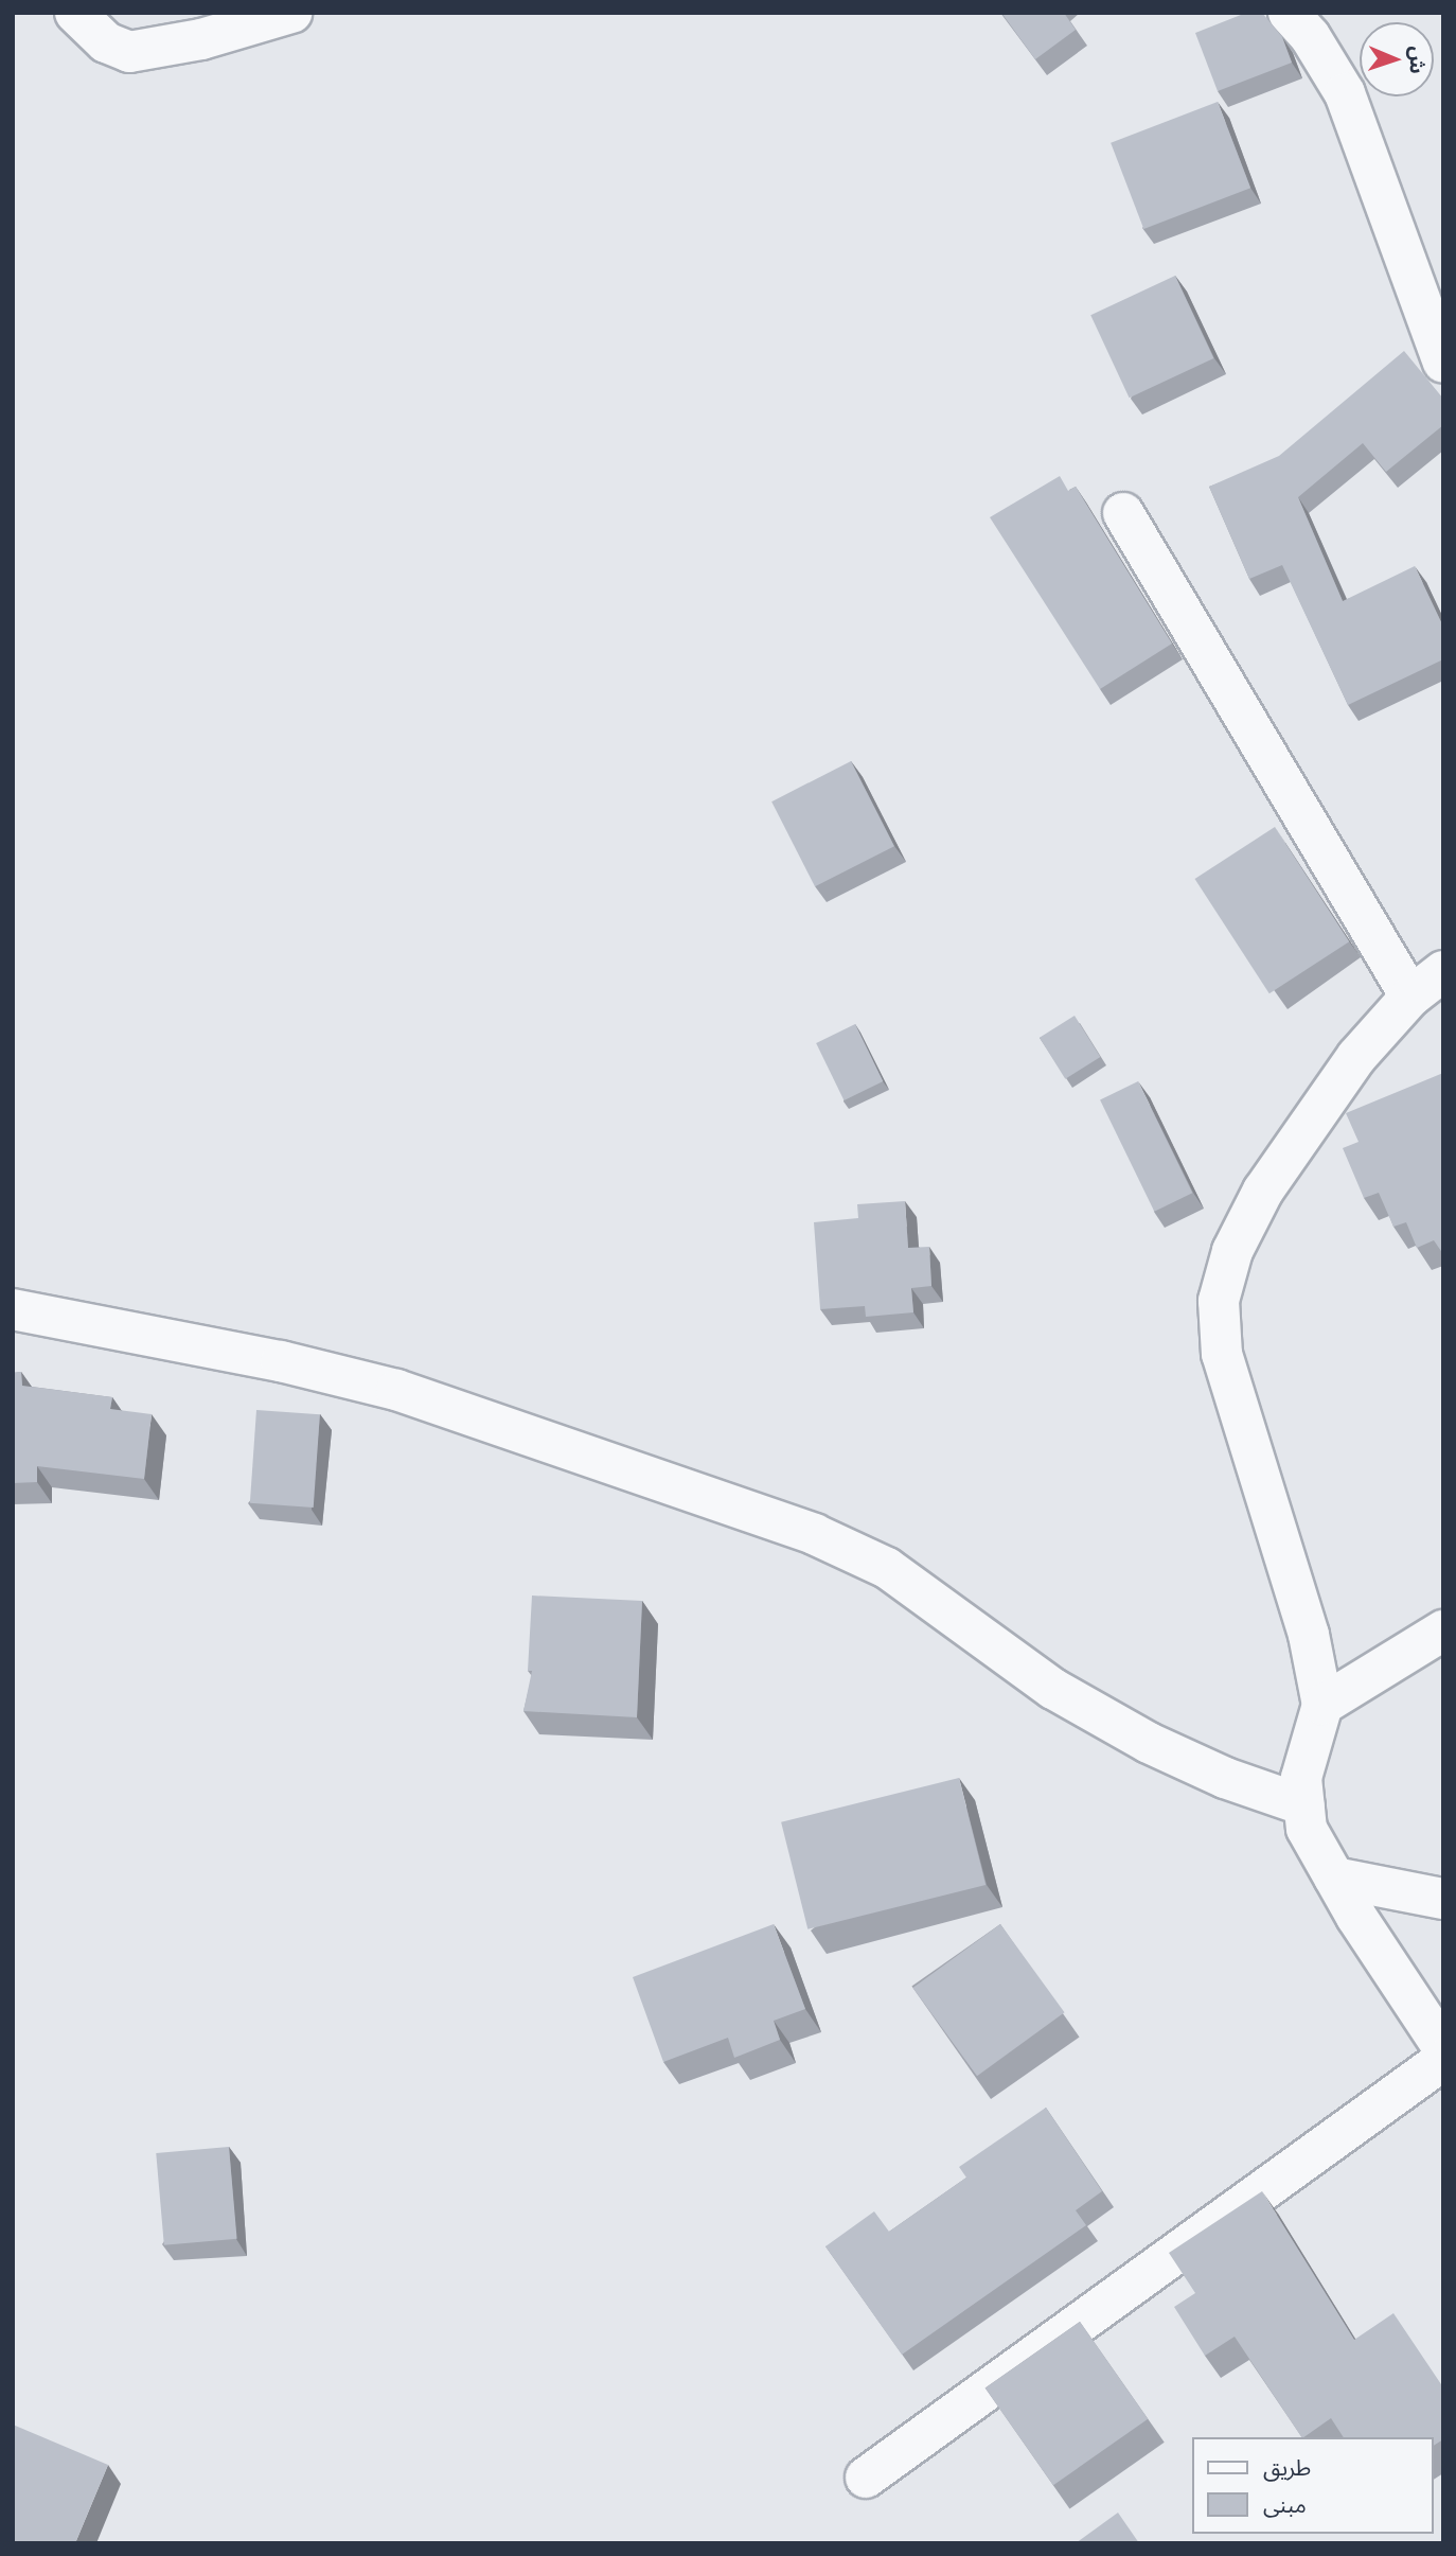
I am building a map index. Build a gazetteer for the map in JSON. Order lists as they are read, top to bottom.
{
  "legend": ["طريق", "مبنى"],
  "north": "right"
}
